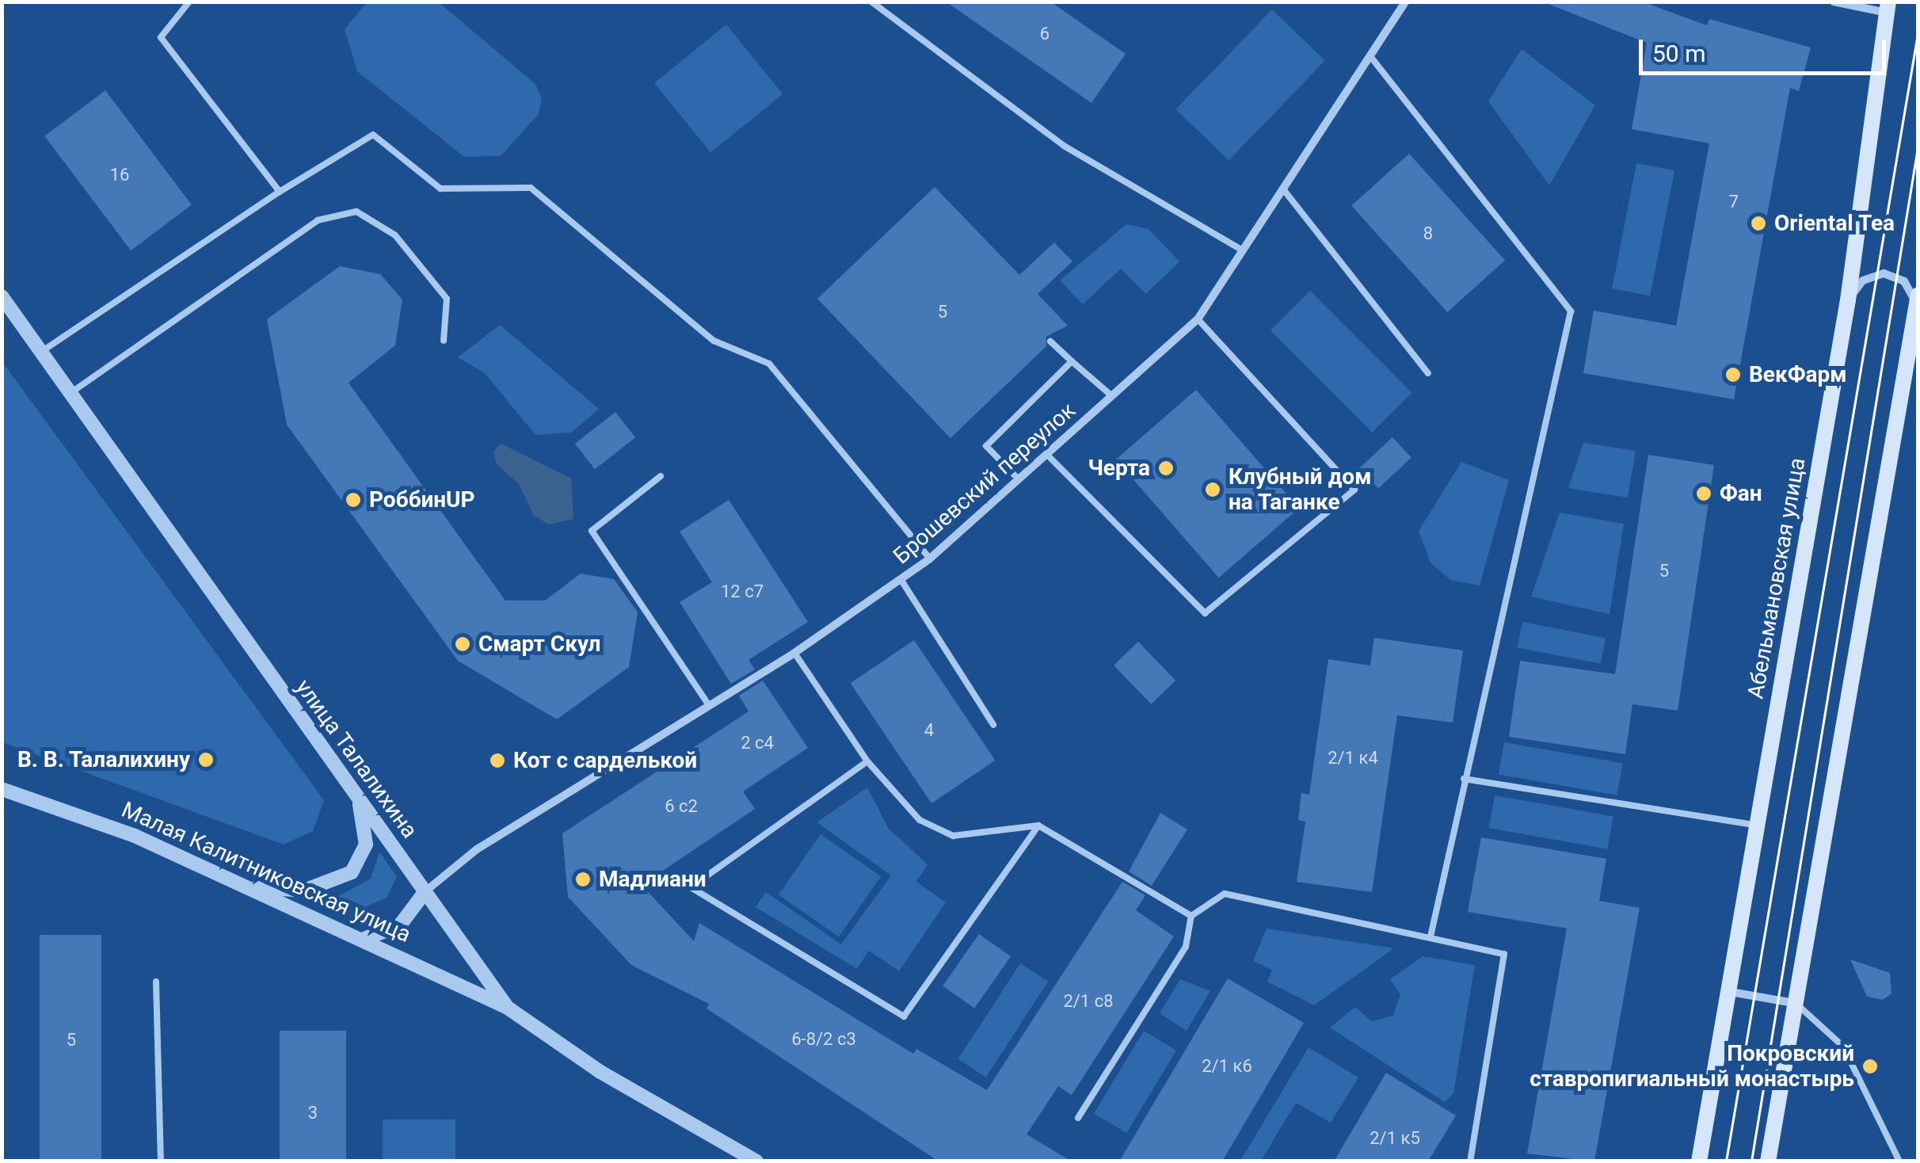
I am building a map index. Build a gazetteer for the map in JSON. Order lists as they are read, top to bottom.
{
  "streets": {
    "main road": ["Абельмановская улица"],
    "street": ["Брошевский переулок", "улица Талалихина", "Малая Калитниковская улица"]
  },
  "crossings": [
    ["Брошевский переулок", "улица Талалихина"],
    ["улица Талалихина", "Малая Калитниковская улица"]
  ],
  "places": [
    "Oriental Tea",
    "ВекФарм",
    "Черта",
    "Клубный дом на Таганке",
    "Фан",
    "РоббинUP",
    "Смарт Скул",
    "В. В. Талалихину",
    "Кот с сарделькой",
    "Мадлиани",
    "Покровский ставропигиальный монастырь"
  ],
  "house_numbers": [
    "6",
    "16",
    "7",
    "8",
    "5",
    "5",
    "12 с7",
    "4",
    "2 с4",
    "2/1 к4",
    "6 с2",
    "2/1 с8",
    "6-8/2 с3",
    "5",
    "2/1 к6",
    "3",
    "2/1 к5"
  ],
  "scale_bar": "50 m"
}
